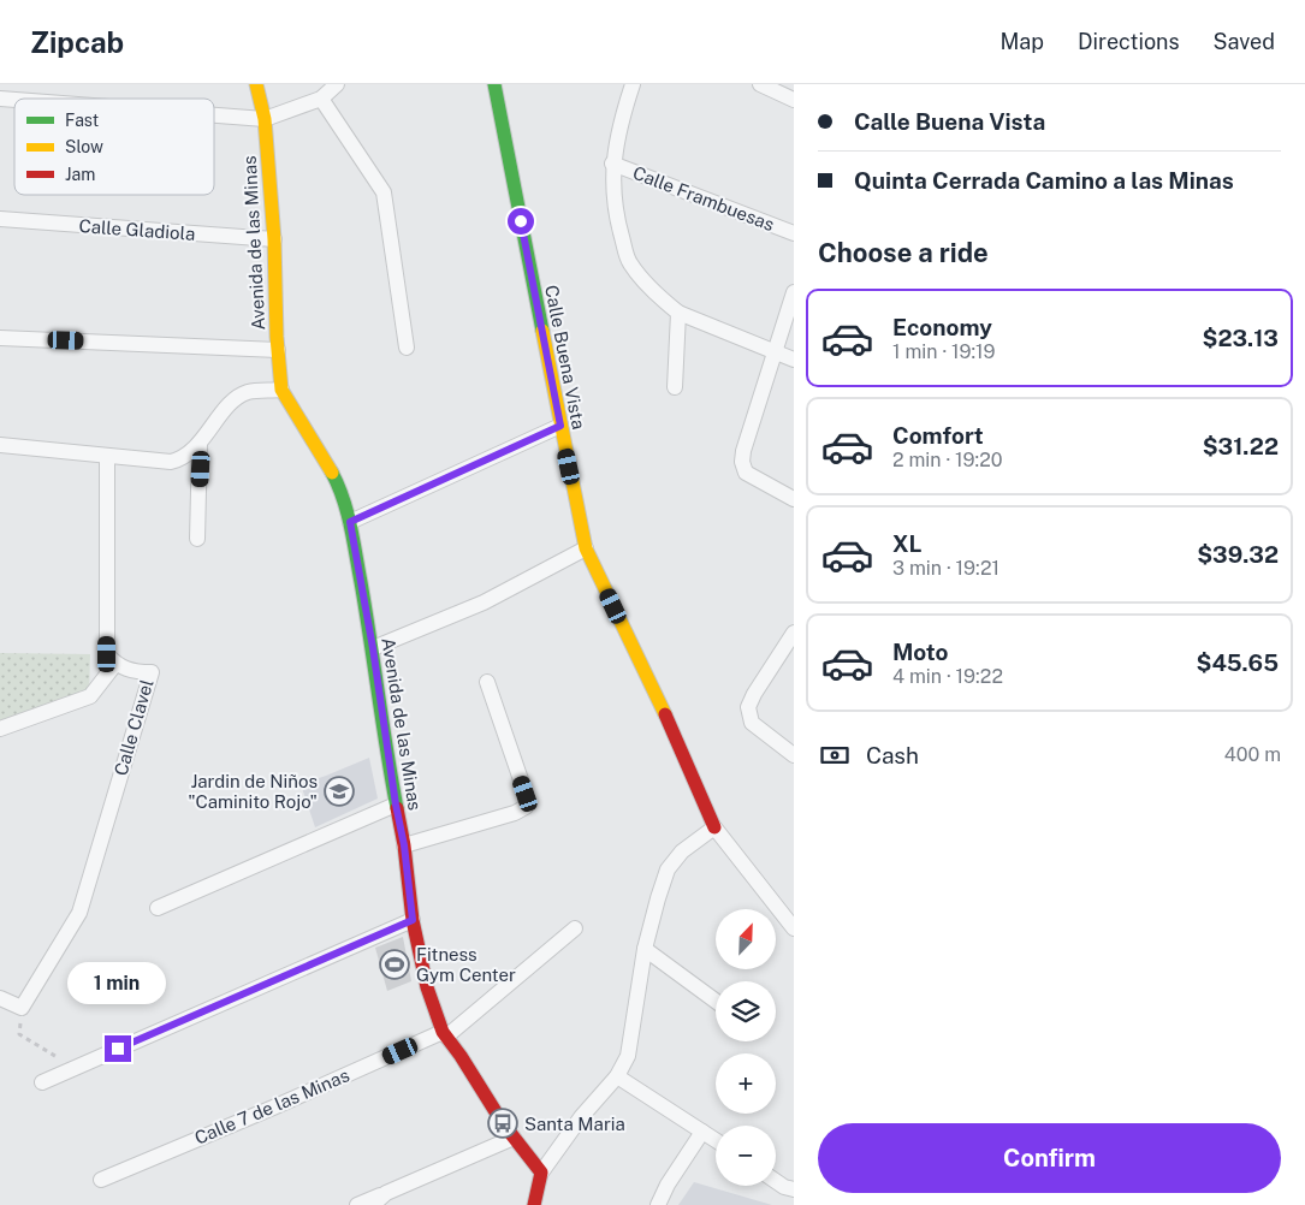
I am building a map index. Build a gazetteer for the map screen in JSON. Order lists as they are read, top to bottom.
{
  "streets": {
    "street": [
      "Calle Frambuesas",
      "Calle Gladiola",
      "Avenida de las Minas",
      "Calle Buena Vista",
      "Calle Clavel",
      "Calle 7 de las Minas"
    ]
  },
  "crossings": [
    ["Calle Gladiola", "Avenida de las Minas"],
    ["Avenida de las Minas", "Calle 7 de las Minas"]
  ],
  "places": {
    "school or university": ["Jardin de Niños \"Caminito Rojo\""],
    "sports": ["Fitness Gym Center"],
    "bus stop": ["Santa Maria"]
  },
  "legend": ["Fast", "Slow", "Jam"],
  "north": "top right",
  "page": {
    "header": "Zipcab",
    "nav": ["Map", "Directions", "Saved"],
    "banner": ["Calle Buena Vista", "Quinta Cerrada Camino a las Minas"],
    "heading": "Choose a ride",
    "list": [
      {
        "name": "Economy",
        "note": "1 min · 19:19",
        "value": "$23.13"
      },
      {
        "name": "Comfort",
        "note": "2 min · 19:20",
        "value": "$31.22"
      },
      {
        "name": "XL",
        "note": "3 min · 19:21",
        "value": "$39.32"
      },
      {
        "name": "Moto",
        "note": "4 min · 19:22",
        "value": "$45.65"
      }
    ],
    "pay": ["Cash", "400 m"],
    "map_buttons": ["+", "−"],
    "bubble": "1 min",
    "buttons": "Confirm"
  }
}
